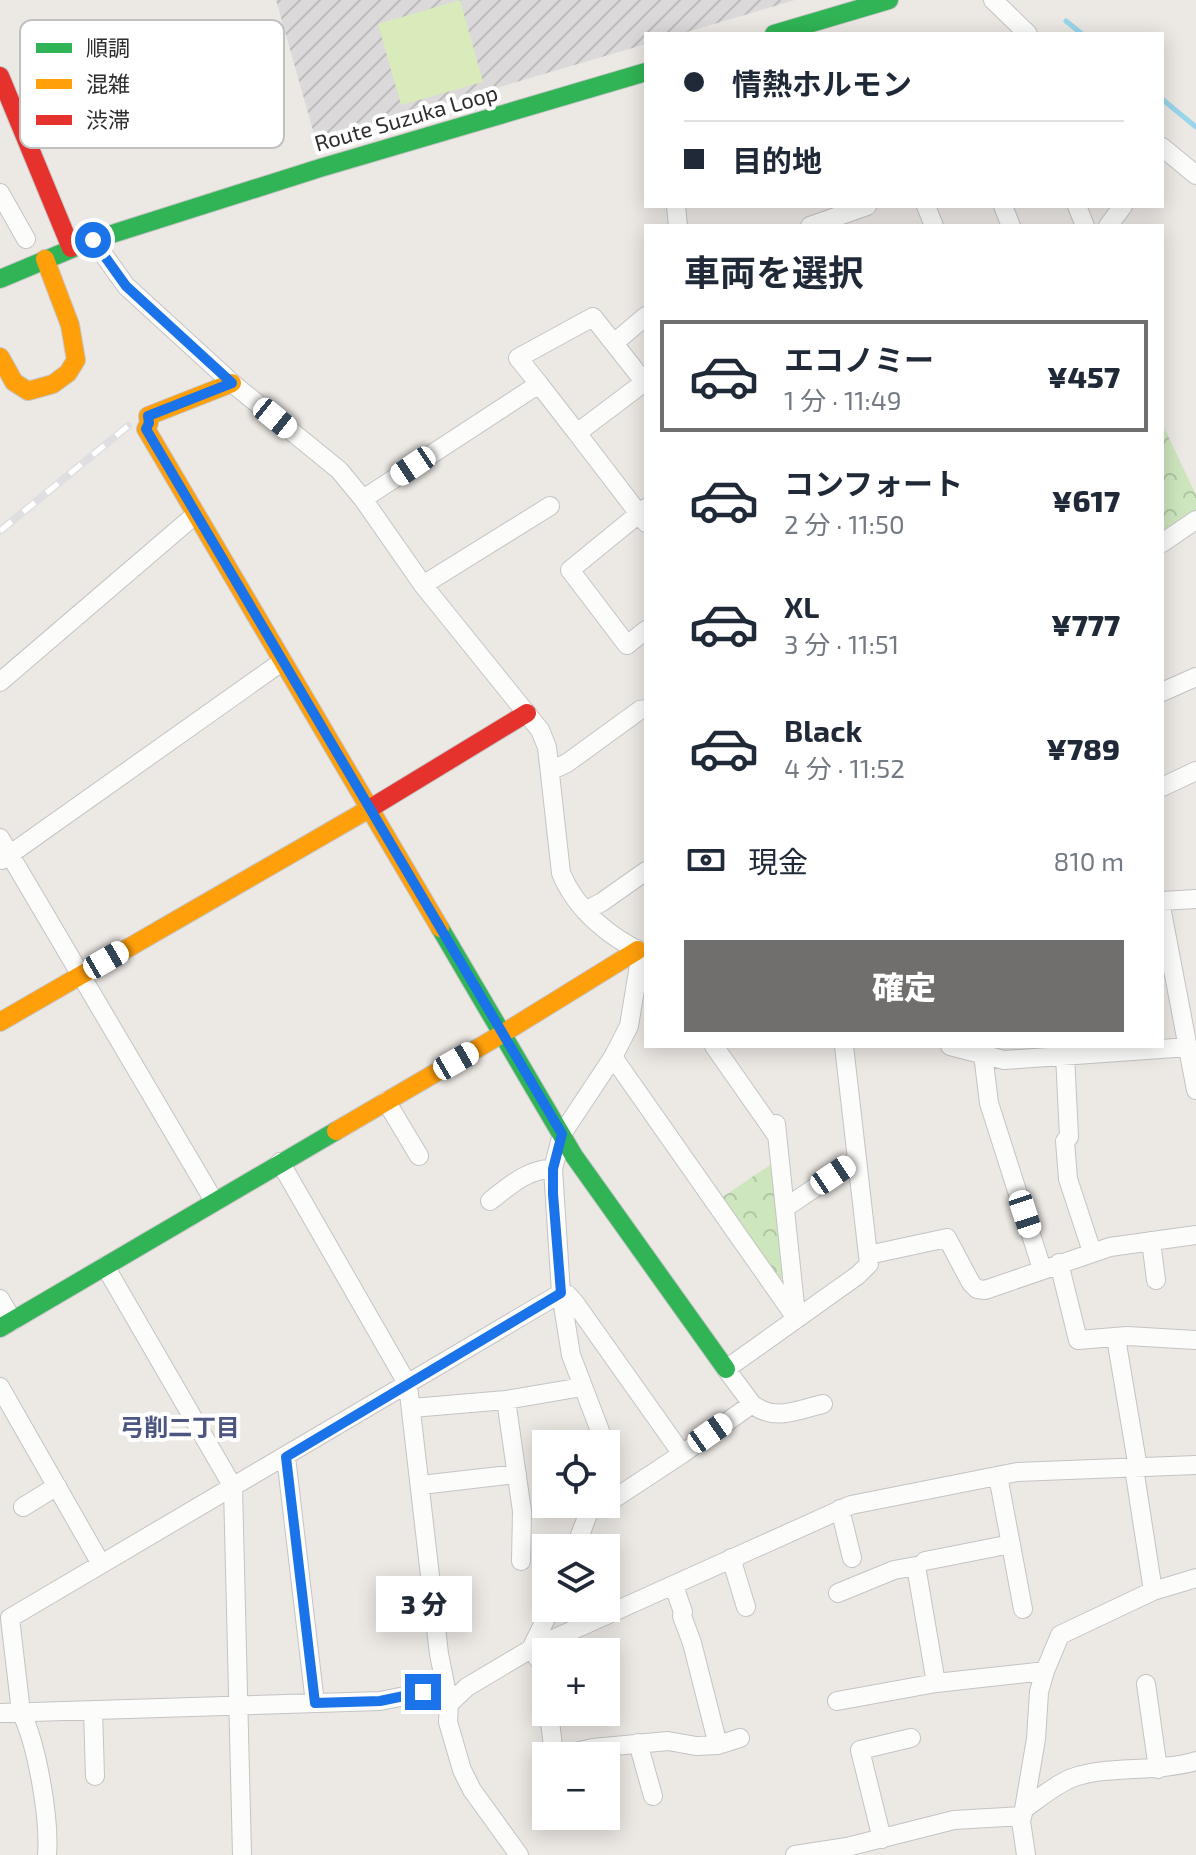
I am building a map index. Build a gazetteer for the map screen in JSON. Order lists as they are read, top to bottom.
{
  "streets": {
    "street": ["Route Suzuka Loop"]
  },
  "districts": ["弓削二丁目"],
  "legend": ["順調", "混雑", "渋滞"],
  "page": {
    "banner": ["情熱ホルモン", "目的地"],
    "heading": "車両を選択",
    "list": [
      {
        "name": "エコノミー",
        "note": "1 分 · 11:49",
        "value": "¥457"
      },
      {
        "name": "コンフォート",
        "note": "2 分 · 11:50",
        "value": "¥617"
      },
      {
        "name": "XL",
        "note": "3 分 · 11:51",
        "value": "¥777"
      },
      {
        "name": "Black",
        "note": "4 分 · 11:52",
        "value": "¥789"
      }
    ],
    "pay": ["現金", "810 m"],
    "buttons": "確定",
    "map_buttons": ["+", "−"],
    "bubble": "3 分"
  }
}
